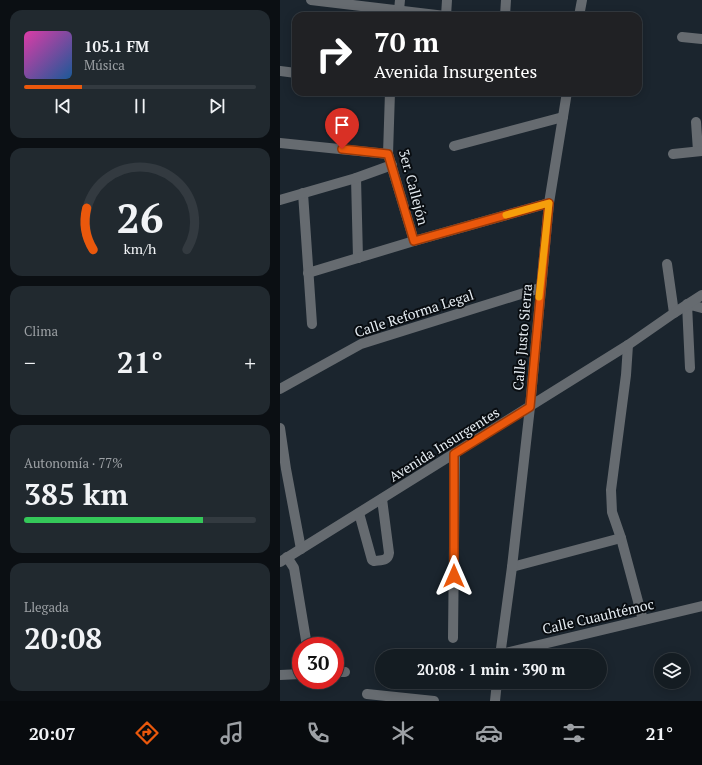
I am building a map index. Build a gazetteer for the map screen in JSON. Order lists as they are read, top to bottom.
{
  "streets": {
    "street": [
      "3er. Callejón",
      "Calle Reforma Legal",
      "Calle Justo Sierra",
      "Avenida Insurgentes",
      "Calle Cuauhtémoc"
    ]
  },
  "crossings": [
    ["Calle Reforma Legal", "Calle Justo Sierra"],
    ["Calle Justo Sierra", "Avenida Insurgentes"]
  ],
  "page": {
    "turn": ["70 m", "Avenida Insurgentes"],
    "song": ["105.1 FM", "Música"],
    "tile": [
      "Clima",
      ["Autonomía · 77%", "385 km"],
      ["Llegada", "20:08"]
    ],
    "heat": ["−", "21°", "+"],
    "limit": "30",
    "trip": "20:08 · 1 min · 390 m",
    "tabs": ["20:07", "21°"],
    "gauge": ["26", "km/h"]
  }
}
